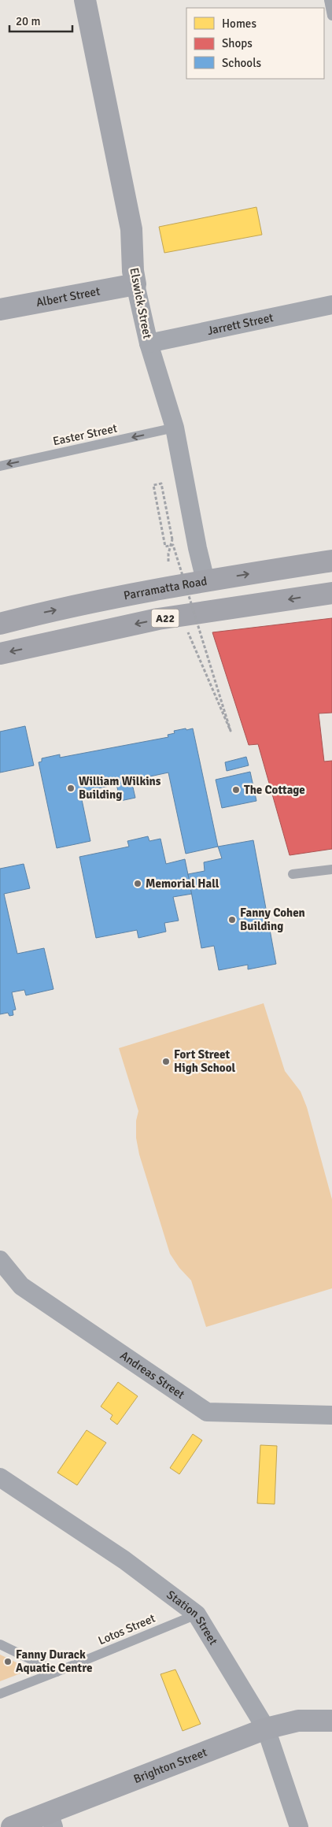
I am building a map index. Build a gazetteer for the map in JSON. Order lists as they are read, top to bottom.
{
  "streets": {
    "highway": ["Parramatta Road", "A22"],
    "street": [
      "Albert Street",
      "Elswick Street",
      "Jarrett Street",
      "Andreas Street",
      "Station Street",
      "Brighton Street"
    ],
    "lane": ["Easter Street", "Lotos Street"]
  },
  "crossings": [
    ["Albert Street", "Elswick Street"],
    ["Elswick Street", "Jarrett Street"],
    ["Elswick Street", "Easter Street"],
    ["Elswick Street", "Parramatta Road"],
    ["Station Street", "Lotos Street"],
    ["Station Street", "Brighton Street"]
  ],
  "one_way": ["Easter Street"],
  "places": [
    "William Wilkins Building",
    "The Cottage",
    "Memorial Hall",
    "Fanny Cohen Building",
    "Fort Street High School",
    "Fanny Durack Aquatic Centre"
  ],
  "legend": ["Homes", "Shops", "Schools"],
  "scale_bar": "20 m"
}
